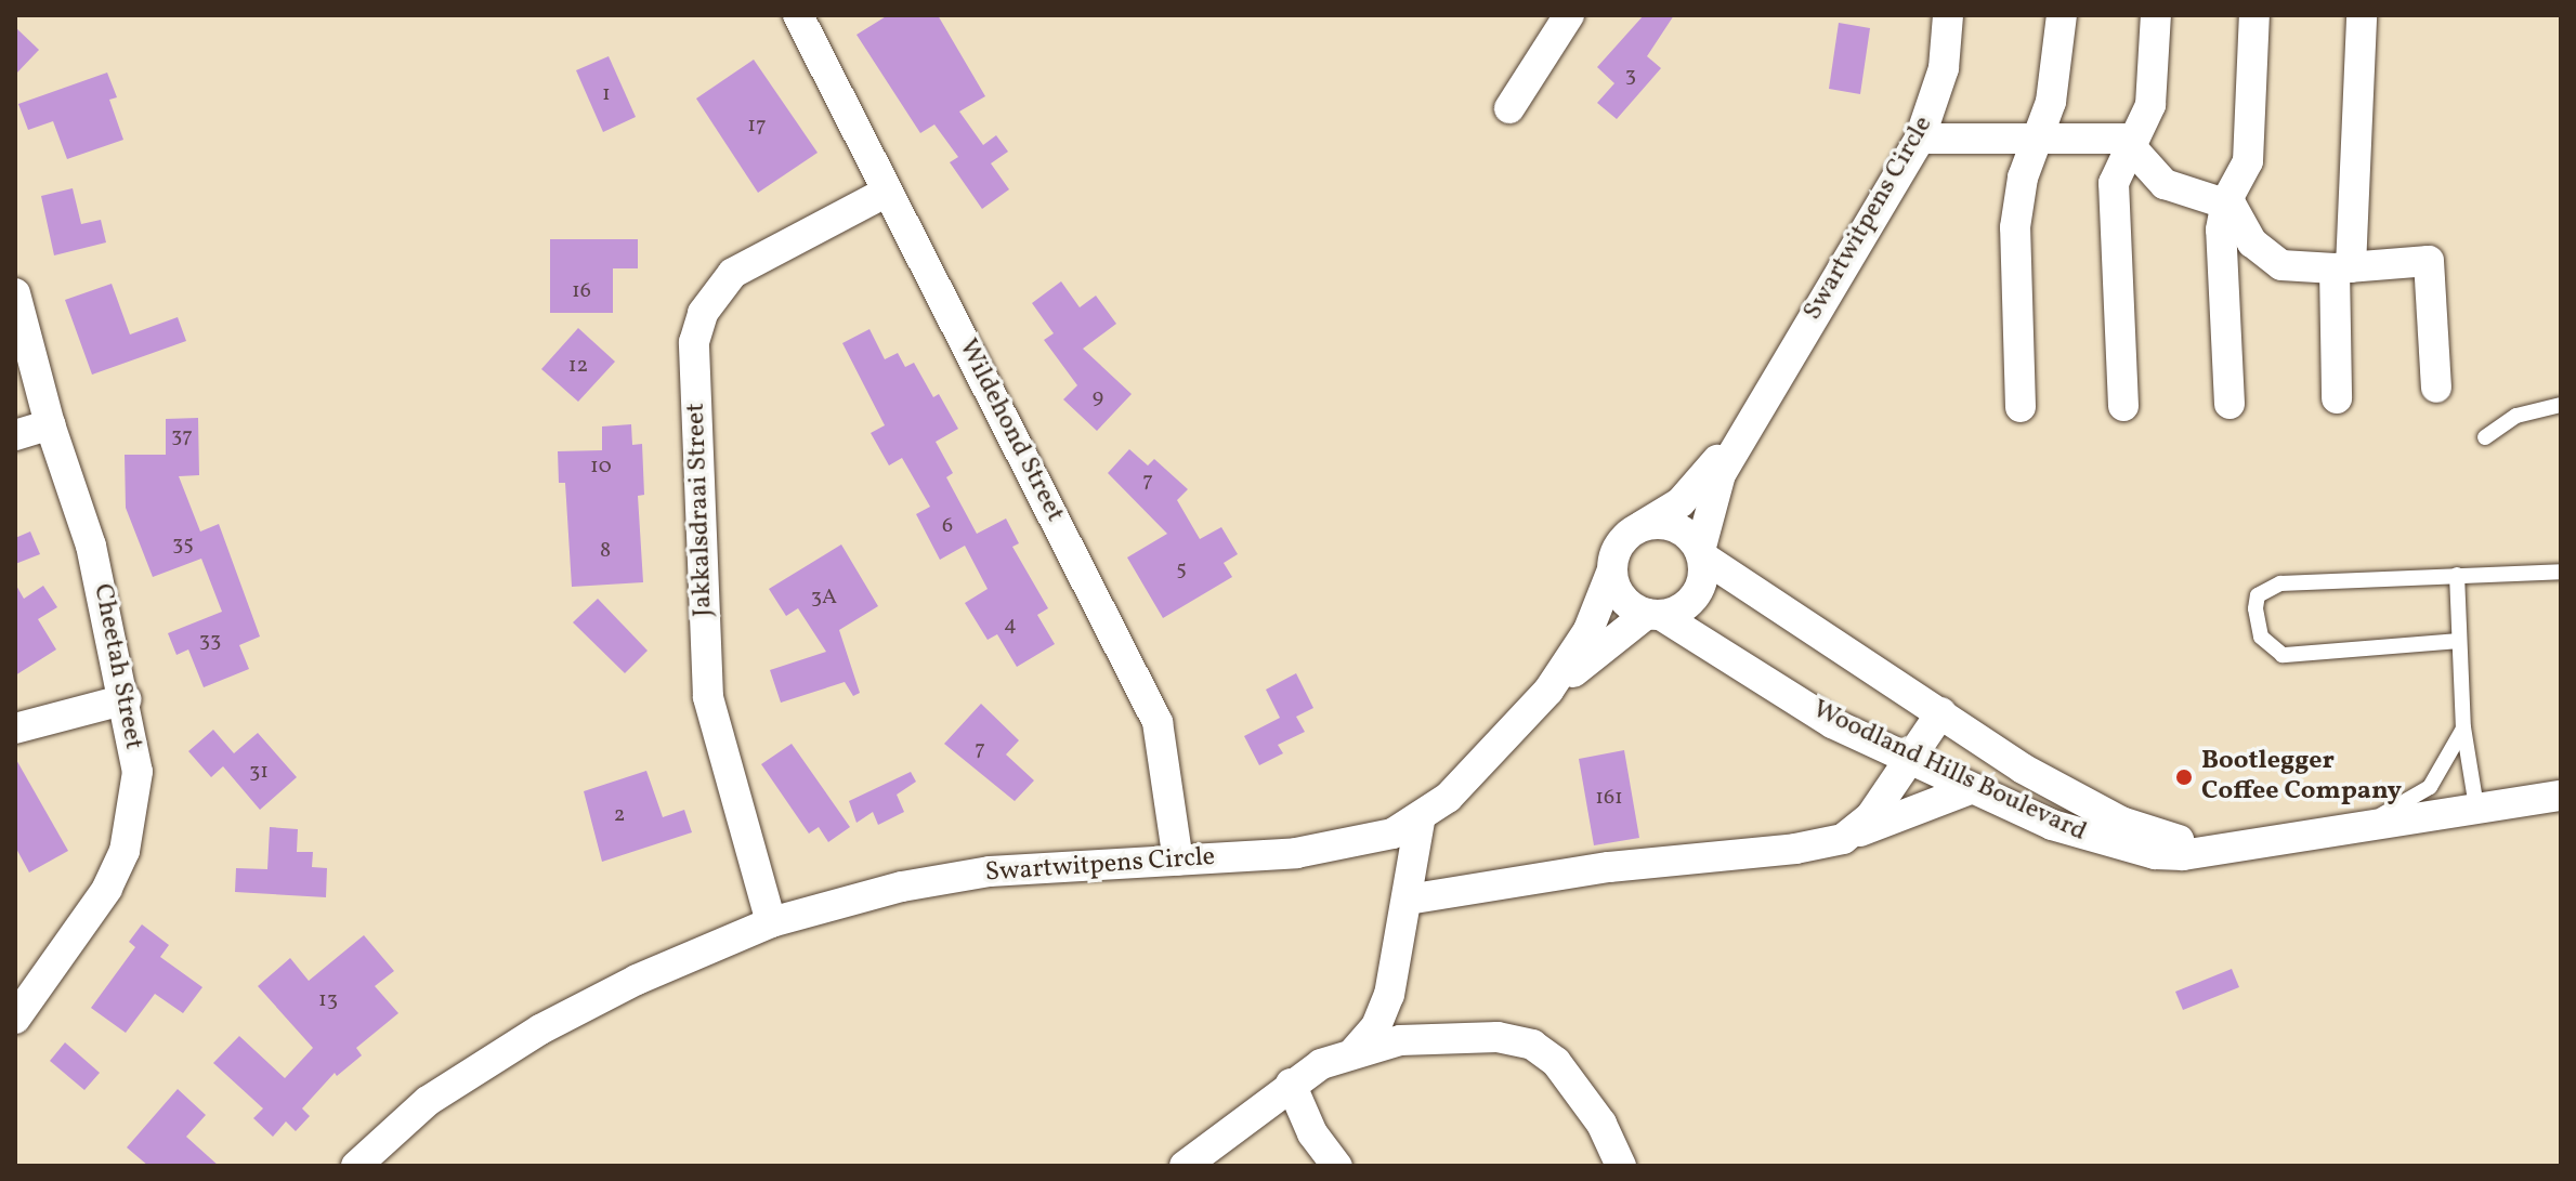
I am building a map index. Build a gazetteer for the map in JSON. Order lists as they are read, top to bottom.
{
  "streets": {
    "street": [
      "Swartwitpens Circle",
      "Wildehond Street",
      "Jakkalsdraai Street",
      "Cheetah Street",
      "Woodland Hills Boulevard"
    ]
  },
  "crossings": [
    ["Swartwitpens Circle", "Wildehond Street"],
    ["Swartwitpens Circle", "Jakkalsdraai Street"],
    ["Swartwitpens Circle", "Woodland Hills Boulevard"],
    ["Wildehond Street", "Jakkalsdraai Street"]
  ],
  "places": ["Bootlegger Coffee Company"],
  "house_numbers": [
    "3",
    "1",
    "17",
    "16",
    "12",
    "9",
    "37",
    "10",
    "7",
    "6",
    "35",
    "8",
    "5",
    "3A",
    "4",
    "33",
    "7",
    "31",
    "161",
    "2",
    "13"
  ]
}
